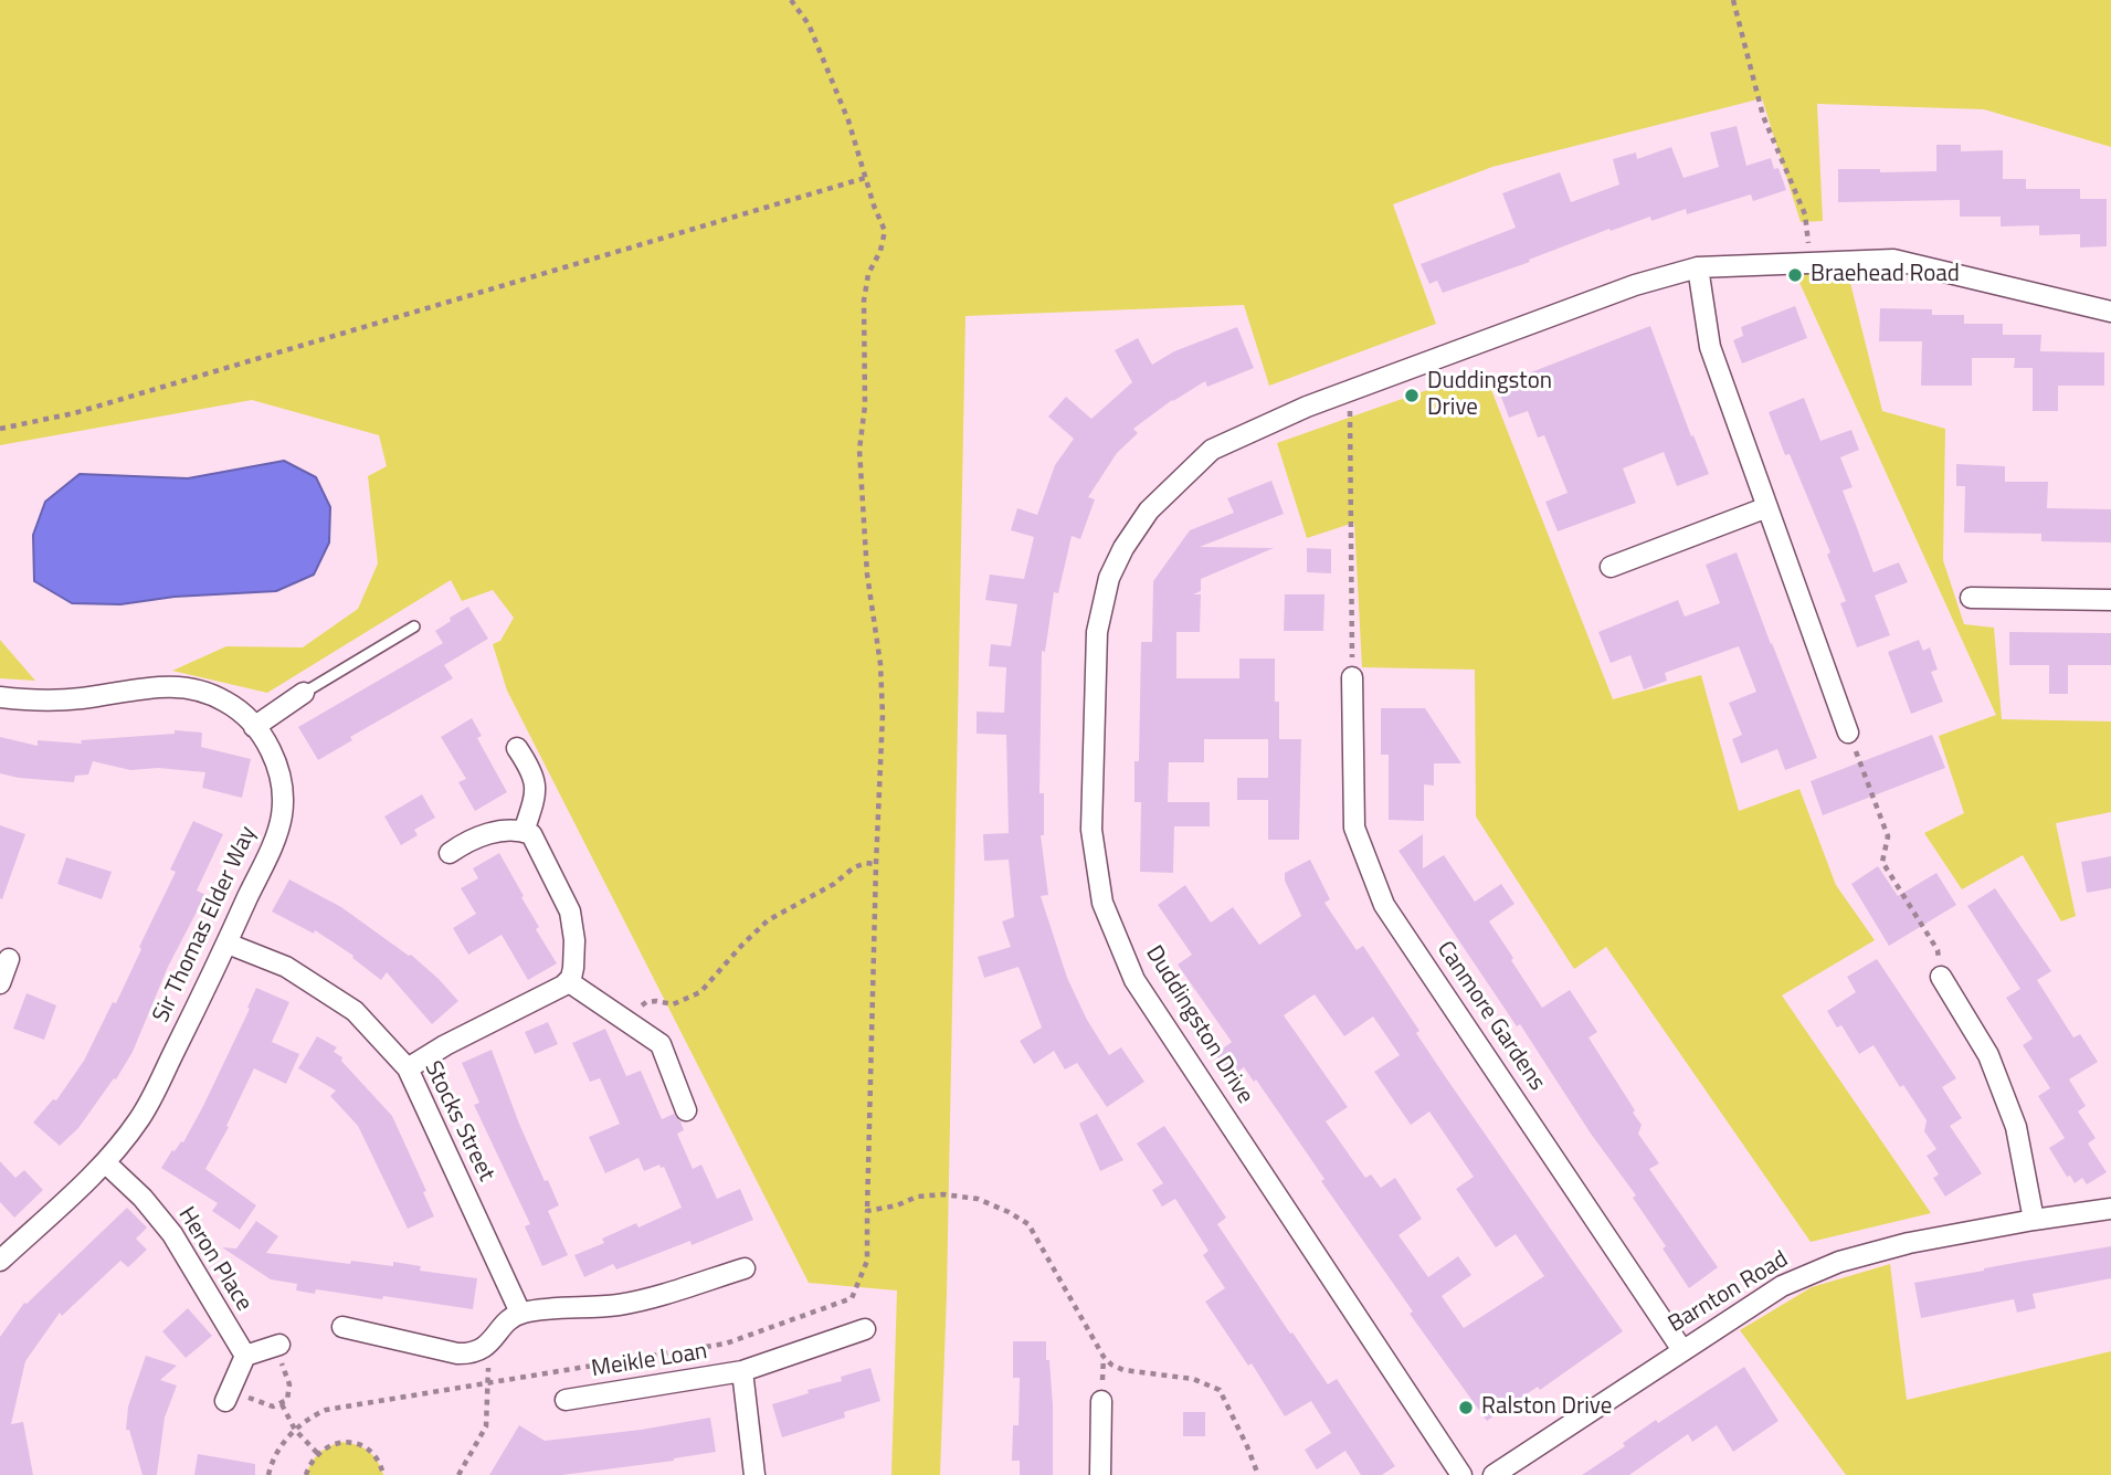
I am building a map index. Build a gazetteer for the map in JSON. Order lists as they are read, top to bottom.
{
  "streets": {
    "street": [
      "Sir Thomas Elder Way",
      "Canmore Gardens",
      "Duddingston Drive",
      "Stocks Street",
      "Heron Place",
      "Barnton Road",
      "Meikle Loan"
    ]
  },
  "crossings": [
    ["Sir Thomas Elder Way", "Stocks Street"],
    ["Sir Thomas Elder Way", "Heron Place"],
    ["Canmore Gardens", "Barnton Road"]
  ],
  "places": ["Braehead Road", "Duddingston Drive", "Ralston Drive"]
}
